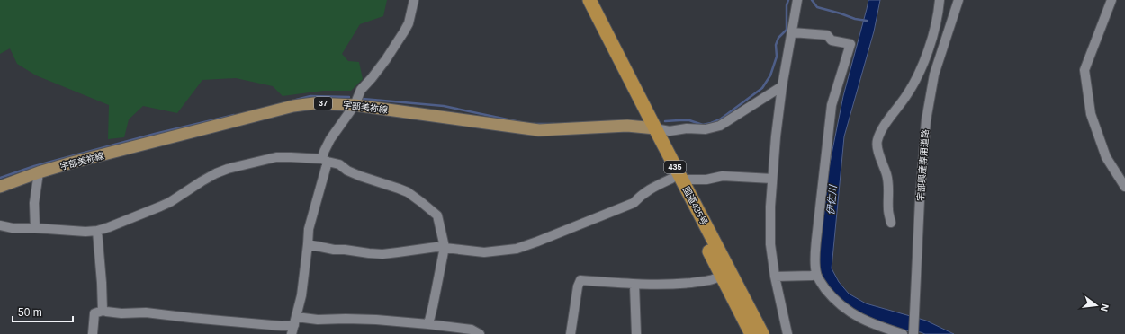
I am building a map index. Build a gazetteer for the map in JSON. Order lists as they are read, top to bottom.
{
  "streets": {
    "highway": ["435", "国道435号"],
    "main road": ["37", "宇部美祢線"],
    "street": ["宇部興産専用道路"]
  },
  "crossings": [
    ["宇部美祢線", "国道435号"]
  ],
  "water": ["伊佐川"],
  "scale_bar": "50 m",
  "north": "right"
}
